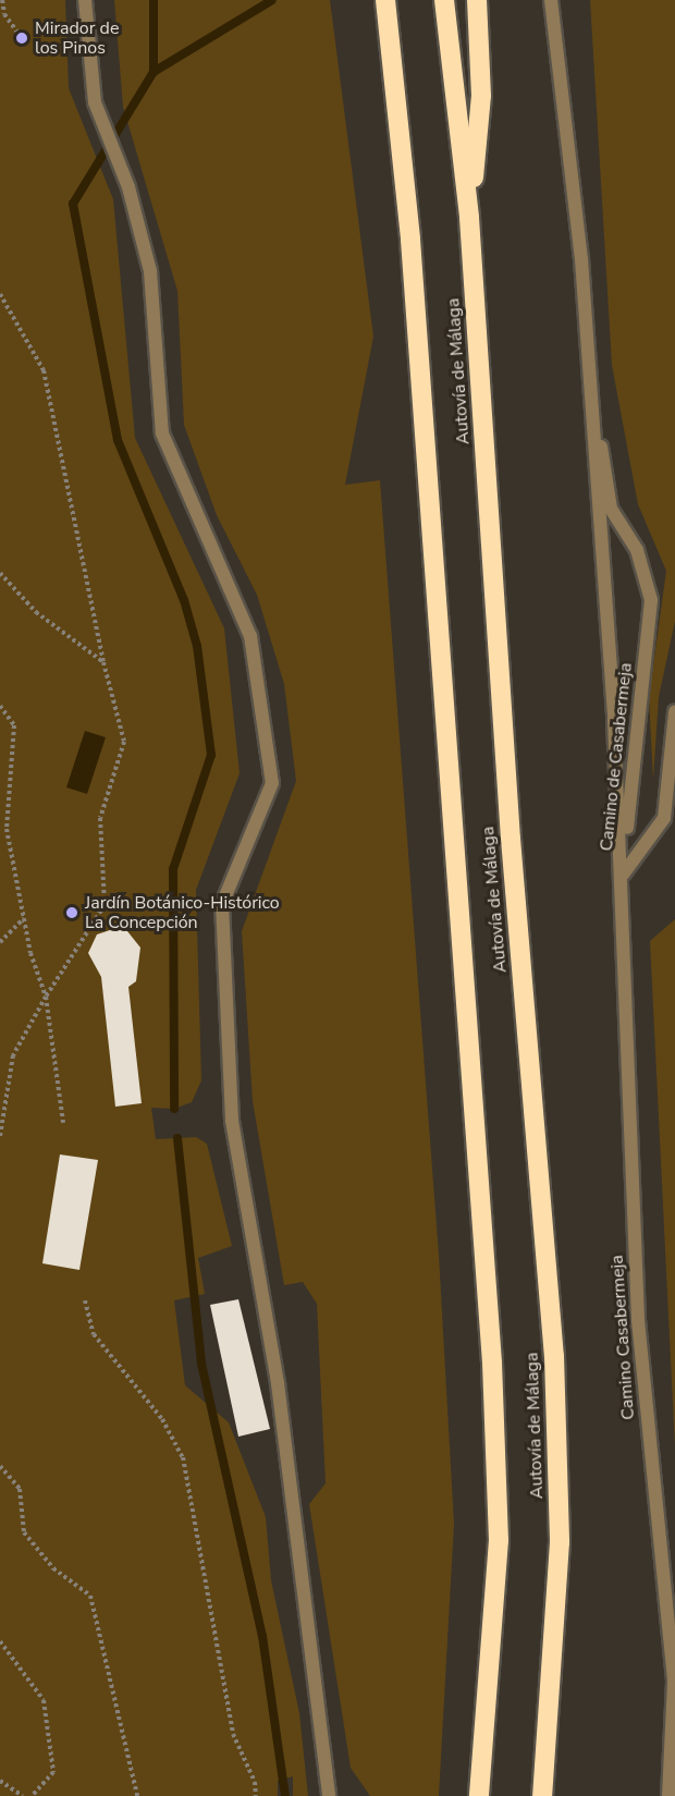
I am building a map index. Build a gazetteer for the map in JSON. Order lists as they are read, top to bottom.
{
  "streets": {
    "highway": ["Autovía de Málaga"],
    "street": ["Camino de Casabermeja", "Camino Casabermeja"]
  },
  "crossings": [
    ["Camino de Casabermeja", "Camino Casabermeja"]
  ],
  "places": ["Mirador de los Pinos", "Jardín Botánico-Histórico La Concepción"]
}
